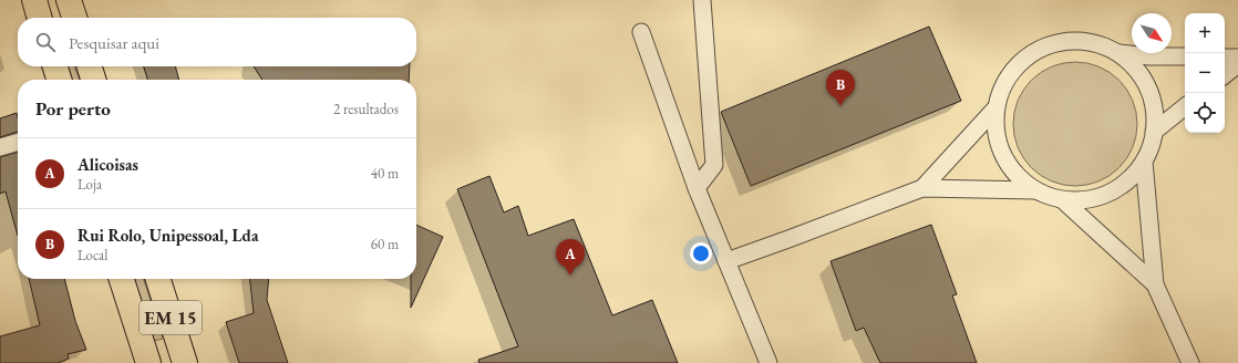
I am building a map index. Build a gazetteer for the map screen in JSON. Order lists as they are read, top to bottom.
{
  "streets": {
    "main road": ["EM 15"]
  },
  "north": "bottom right",
  "page": {
    "map_buttons": ["+", "−"],
    "search": "Pesquisar aqui",
    "pins": ["B", "A"],
    "heading": ["Por perto", "2 resultados"],
    "list": [
      {
        "mark": "A",
        "name": "Alicoisas",
        "note": "Loja",
        "value": "40 m"
      },
      {
        "mark": "B",
        "name": "Rui Rolo, Unipessoal, Lda",
        "note": "Local",
        "value": "60 m"
      }
    ]
  }
}
